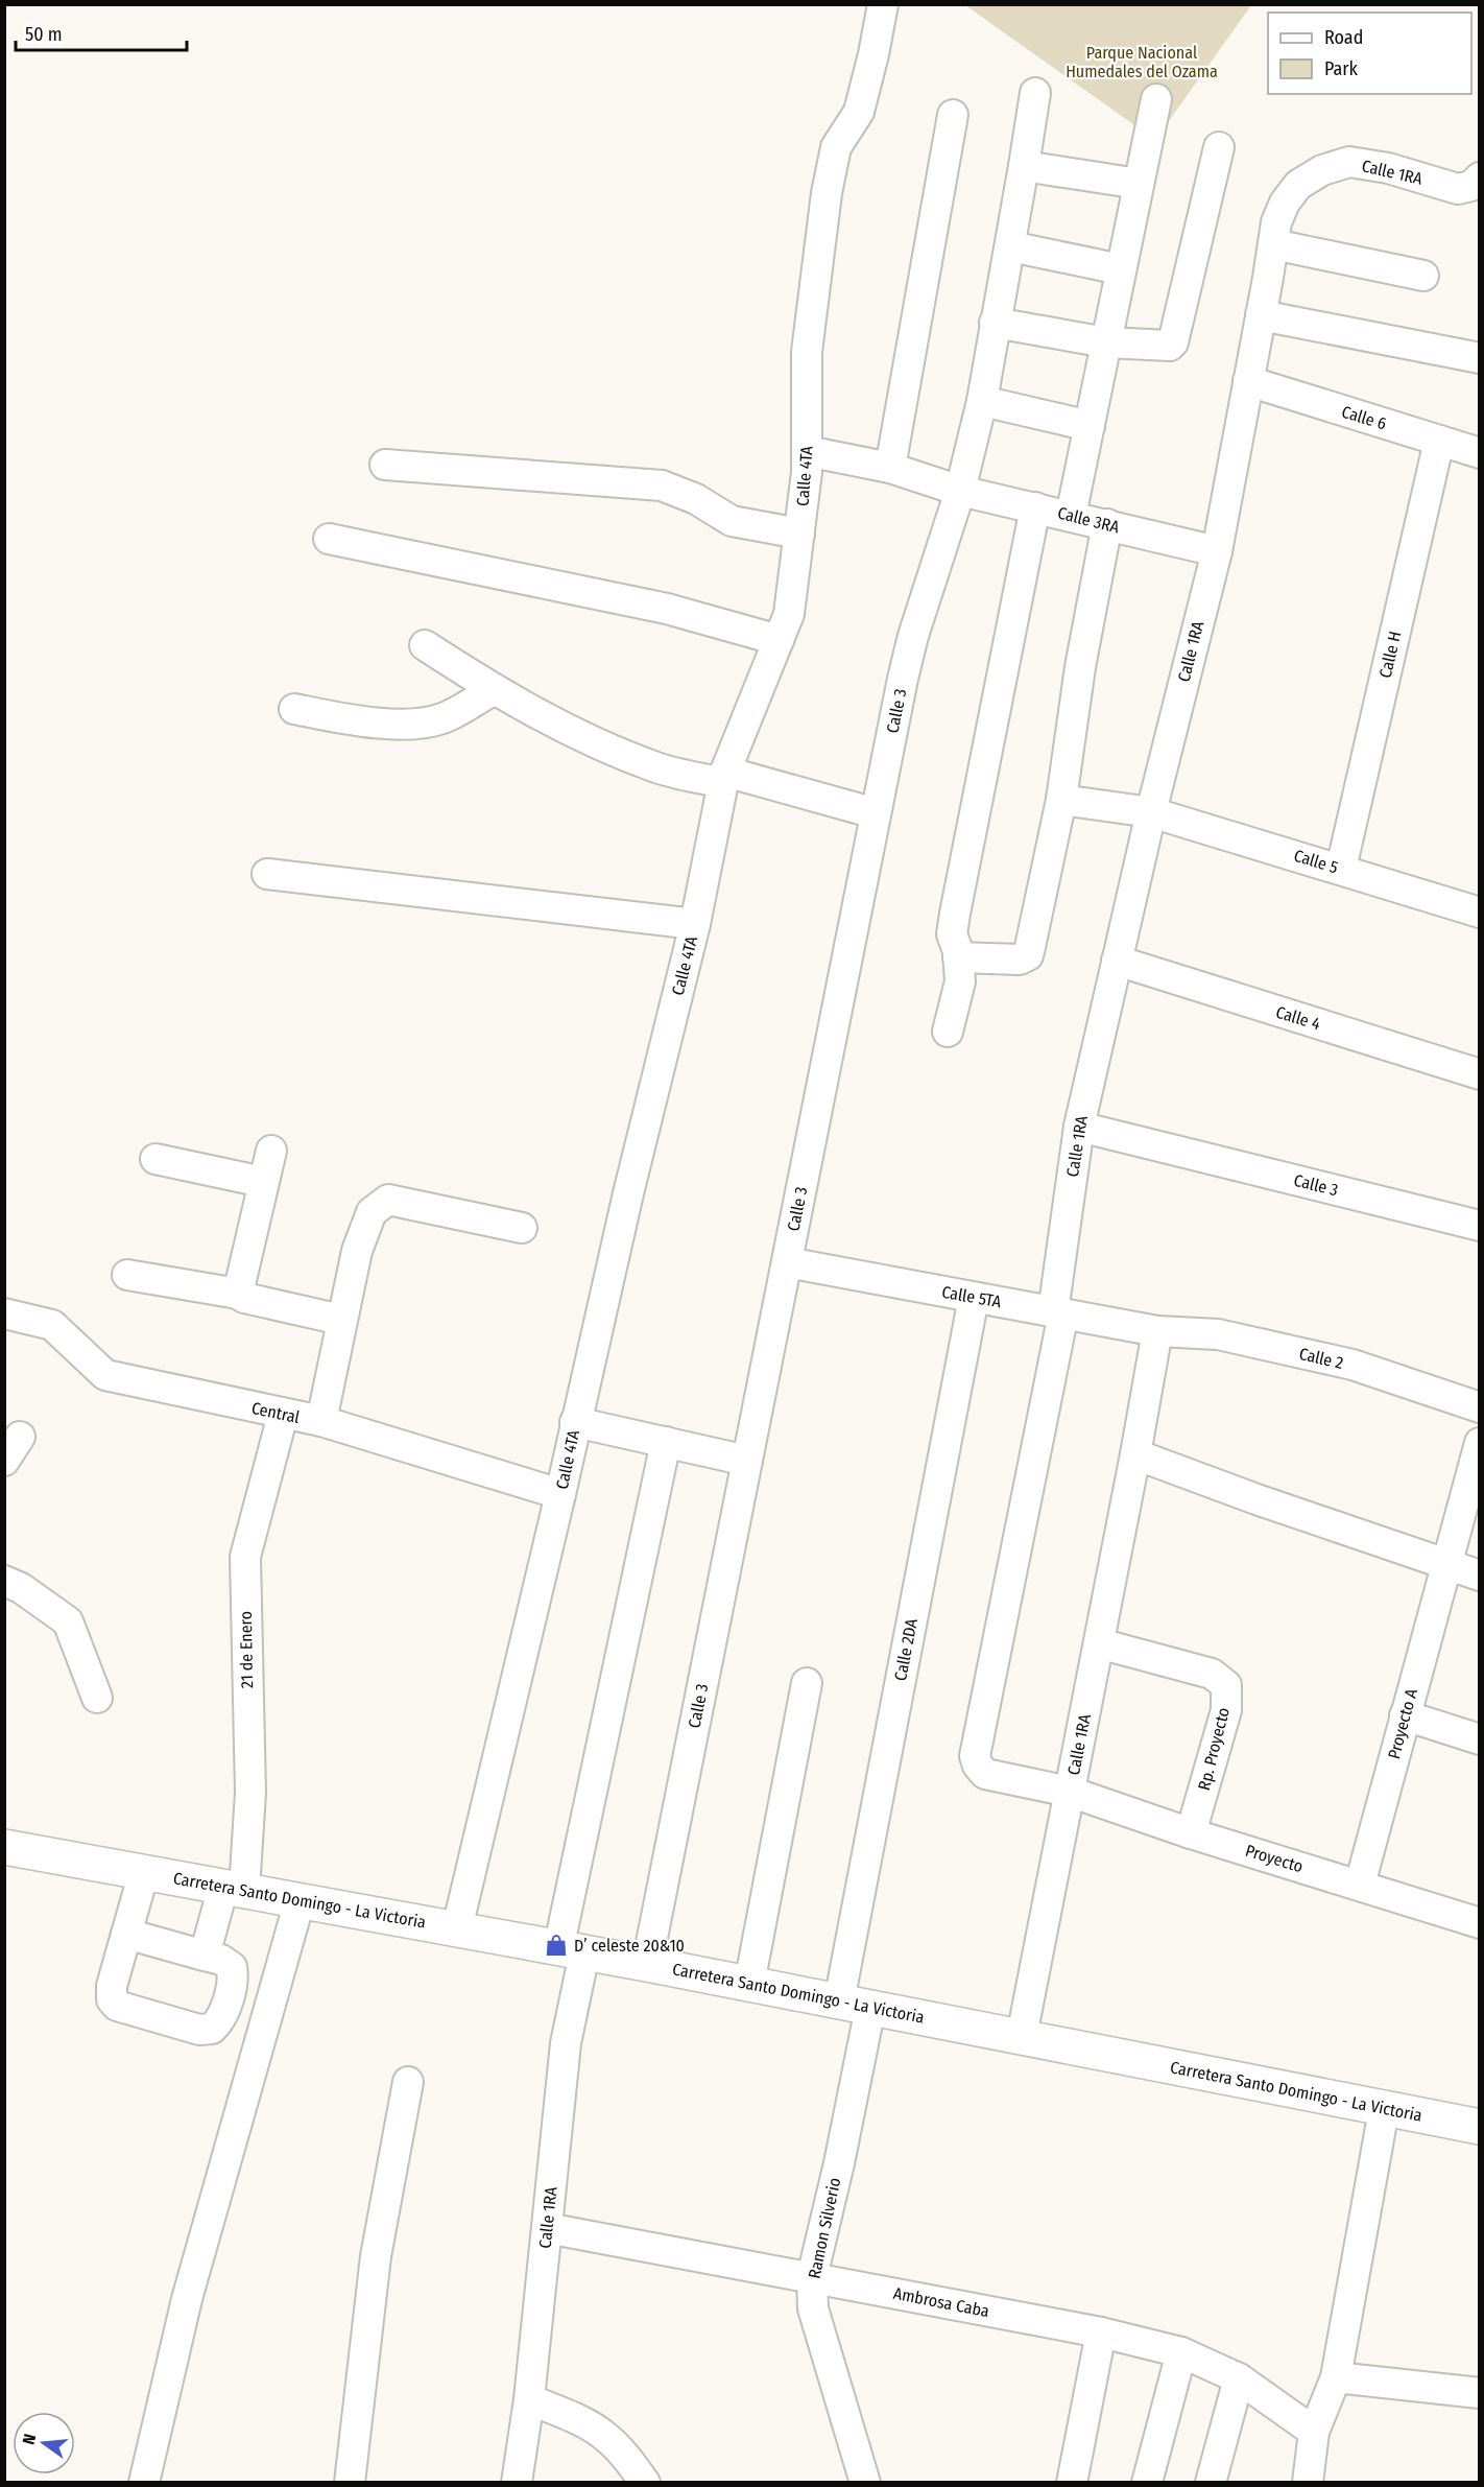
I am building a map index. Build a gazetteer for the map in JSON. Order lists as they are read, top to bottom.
{
  "streets": {
    "main road": ["Carretera Santo Domingo - La Victoria"],
    "street": [
      "Calle 1RA",
      "Calle 6",
      "Calle 4TA",
      "Calle 3RA",
      "Calle H",
      "Calle 3",
      "Calle 5",
      "Calle 4",
      "Calle 5TA",
      "Calle 2",
      "Central",
      "21 de Enero",
      "Calle 2DA",
      "Proyecto A",
      "Rp. Proyecto",
      "Proyecto",
      "Ramon Silverio",
      "Ambrosa Caba"
    ]
  },
  "crossings": [
    ["Calle 1RA", "Calle 6"],
    ["Calle 1RA", "Calle 3RA"],
    ["Calle 1RA", "Calle 3"],
    ["Calle 1RA", "Calle 5"],
    ["Calle 1RA", "Calle 4"],
    ["Calle 1RA", "Calle 5TA"],
    ["Calle 1RA", "Calle 2"],
    ["Calle 1RA", "Rp. Proyecto"],
    ["Calle 1RA", "Proyecto"],
    ["Calle 1RA", "Carretera Santo Domingo - La Victoria"],
    ["Calle 1RA", "Ambrosa Caba"],
    ["Calle 6", "Calle H"],
    ["Calle 4TA", "Calle 3RA"],
    ["Calle 4TA", "Central"],
    ["Calle 4TA", "Carretera Santo Domingo - La Victoria"],
    ["Calle 3RA", "Calle 3"],
    ["Calle H", "Calle 5"],
    ["Calle 3", "Calle 5TA"],
    ["Calle 3", "Carretera Santo Domingo - La Victoria"],
    ["Calle 5TA", "Calle 2"],
    ["Calle 5TA", "Calle 2DA"],
    ["Central", "21 de Enero"],
    ["21 de Enero", "Carretera Santo Domingo - La Victoria"],
    ["Calle 2DA", "Carretera Santo Domingo - La Victoria"],
    ["Calle 2DA", "Ramon Silverio"],
    ["Proyecto A", "Proyecto"],
    ["Rp. Proyecto", "Proyecto"],
    ["Carretera Santo Domingo - La Victoria", "Ramon Silverio"],
    ["Ramon Silverio", "Ambrosa Caba"]
  ],
  "parks": ["Parque Nacional Humedales del Ozama"],
  "places": {
    "shop": ["D’ celeste 20&10"]
  },
  "legend": ["Road", "Park"],
  "scale_bar": "50 m",
  "north": "left"
}
